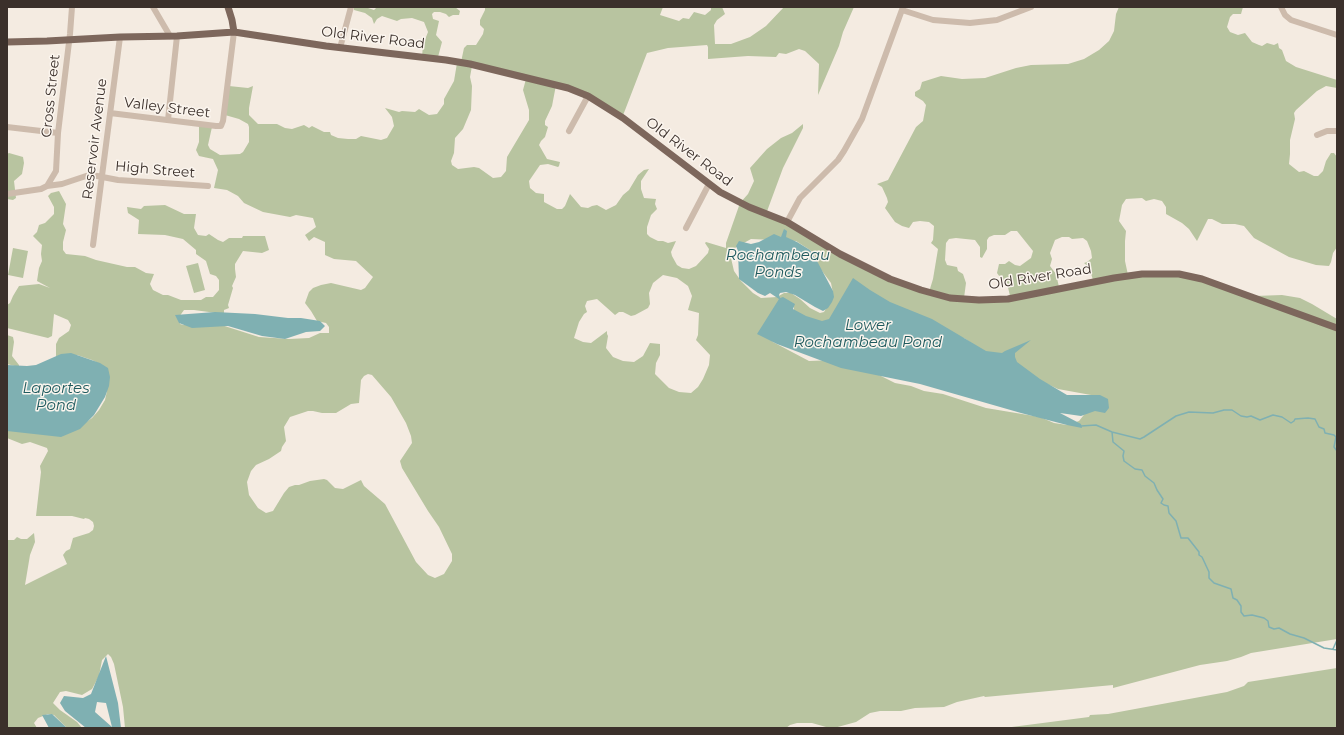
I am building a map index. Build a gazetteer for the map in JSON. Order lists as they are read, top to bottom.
{
  "streets": {
    "main road": ["Old River Road"],
    "street": [
      "Cross Street",
      "Valley Street",
      "Reservoir Avenue",
      "High Street"
    ]
  },
  "crossings": [
    ["Old River Road", "Cross Street"],
    ["Old River Road", "Valley Street"],
    ["Old River Road", "Reservoir Avenue"],
    ["Cross Street", "High Street"],
    ["Valley Street", "Reservoir Avenue"],
    ["Reservoir Avenue", "High Street"]
  ],
  "water": ["Rochambeau Ponds", "Lower Rochambeau Pond", "Laportes Pond"]
}
